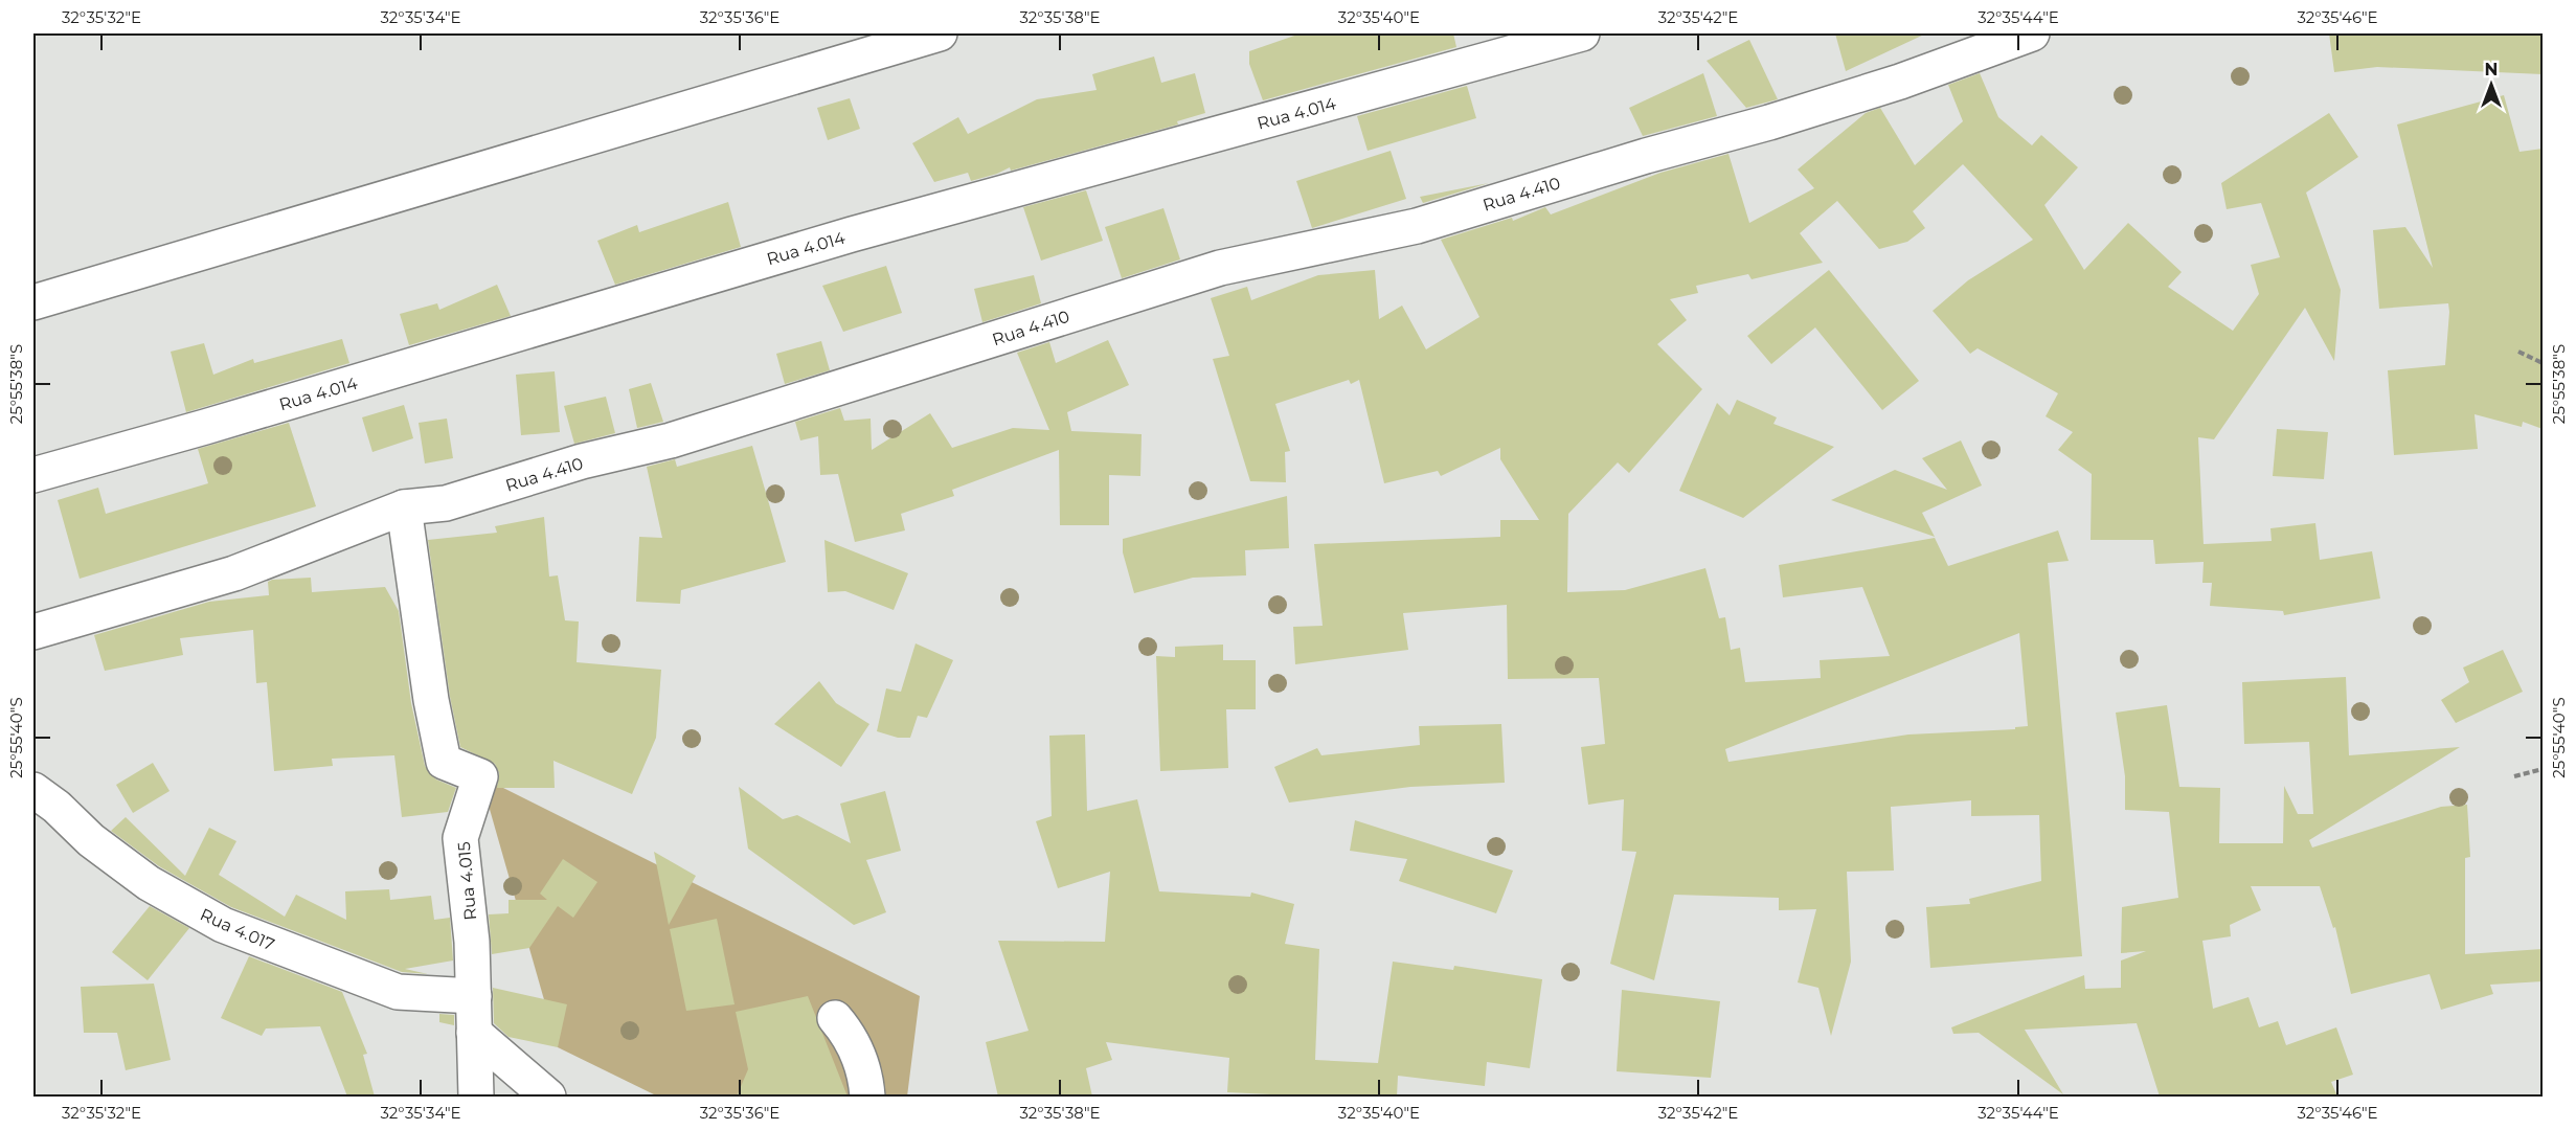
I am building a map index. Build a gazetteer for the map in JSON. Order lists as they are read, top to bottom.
{
  "streets": {
    "street": [
      "Rua 4.014",
      "Rua 4.410",
      "Rua 4.015",
      "Rua 4.017"
    ]
  },
  "crossings": [
    ["Rua 4.410", "Rua 4.015"],
    ["Rua 4.015", "Rua 4.017"]
  ],
  "north": "top",
  "coordinates": [
    "32°35'32\"E",
    "32°35'34\"E",
    "32°35'36\"E",
    "32°35'38\"E",
    "32°35'40\"E",
    "32°35'42\"E",
    "32°35'44\"E",
    "32°35'46\"E",
    "25°55'38\"S",
    "25°55'40\"S"
  ]
}
